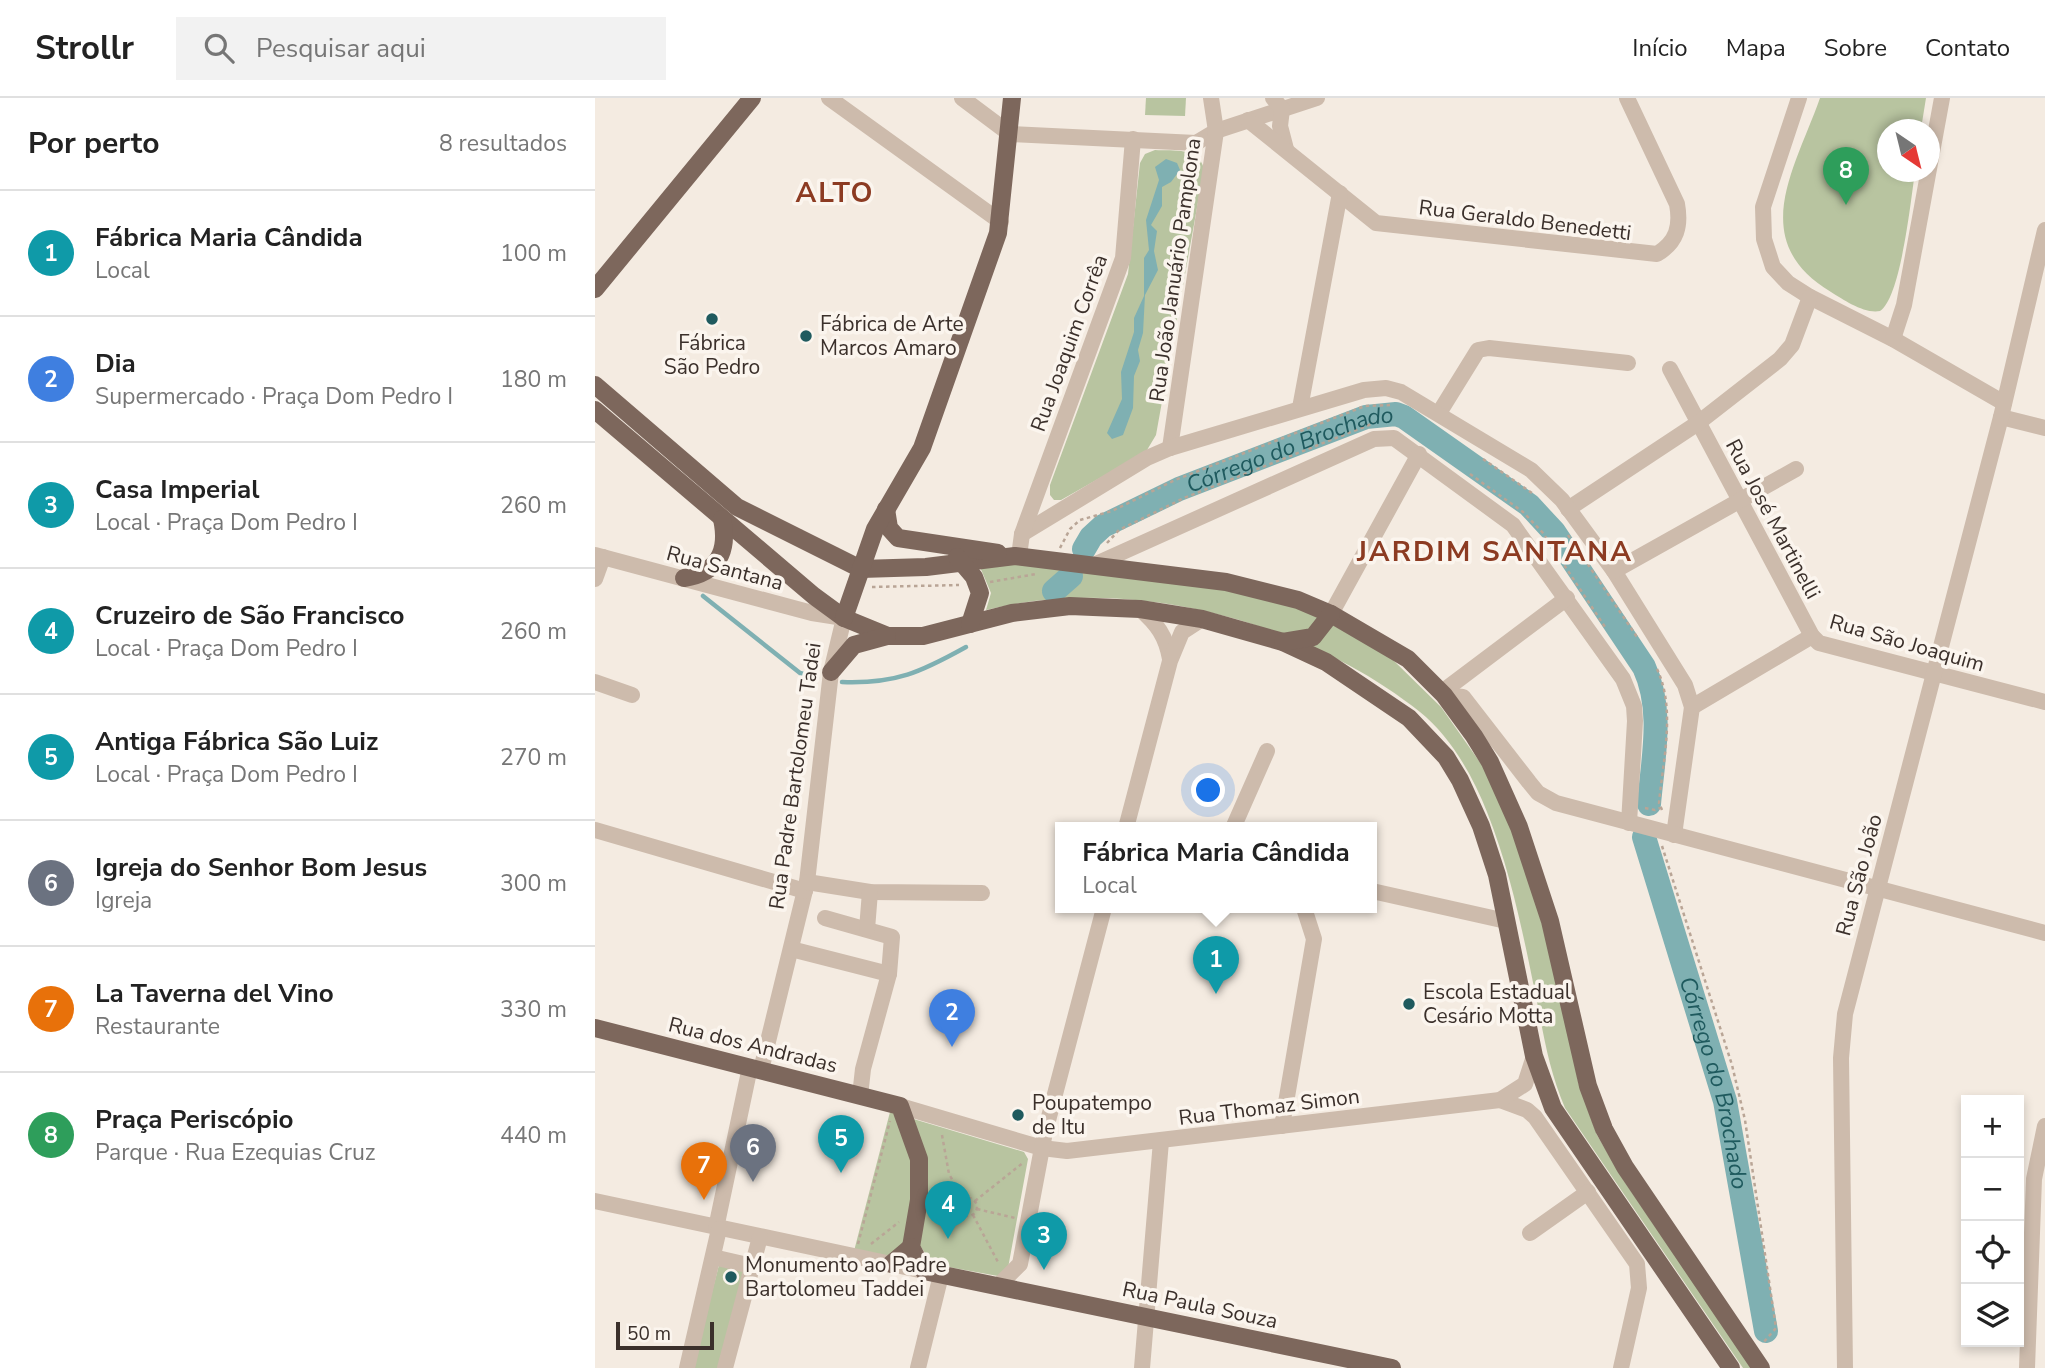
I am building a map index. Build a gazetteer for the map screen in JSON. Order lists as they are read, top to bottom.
{
  "streets": {
    "main road": ["Rua Padre Bartolomeu Tadei", "Rua dos Andradas", "Rua Paula Souza"],
    "street": [
      "Rua Geraldo Benedetti",
      "Rua João Januário Pamplona",
      "Rua Joaquim Corrêa",
      "Rua José Martinelli",
      "Rua Santana",
      "Rua São Joaquim",
      "Rua São João",
      "Rua Thomaz Simon"
    ]
  },
  "crossings": [
    ["Rua José Martinelli", "Rua São Joaquim"],
    ["Rua Santana", "Rua Padre Bartolomeu Tadei"],
    ["Rua São Joaquim", "Rua São João"],
    ["Rua Padre Bartolomeu Tadei", "Rua dos Andradas"],
    ["Rua dos Andradas", "Rua Thomaz Simon"]
  ],
  "districts": ["ALTO", "JARDIM SANTANA"],
  "water": ["Córrego do Brochado"],
  "places": [
    "Fábrica São Pedro",
    "Fábrica de Arte Marcos Amaro",
    "Escola Estadual Cesário Motta",
    "Poupatempo de Itu",
    "Monumento ao Padre Bartolomeu Taddei"
  ],
  "scale_bar": "50 m",
  "north": "bottom right",
  "page": {
    "header": "Strollr",
    "search": "Pesquisar aqui",
    "nav": [
      "Início",
      "Mapa",
      "Sobre",
      "Contato"
    ],
    "heading": ["Por perto", "8 resultados"],
    "pins": [
      "8",
      "1",
      "2",
      "5",
      "6",
      "7",
      "4",
      "3"
    ],
    "list": [
      {
        "mark": "1",
        "name": "Fábrica Maria Cândida",
        "note": "Local",
        "value": "100 m"
      },
      {
        "mark": "2",
        "name": "Dia",
        "note": "Supermercado · Praça Dom Pedro I",
        "value": "180 m"
      },
      {
        "mark": "3",
        "name": "Casa Imperial",
        "note": "Local · Praça Dom Pedro I",
        "value": "260 m"
      },
      {
        "mark": "4",
        "name": "Cruzeiro de São Francisco",
        "note": "Local · Praça Dom Pedro I",
        "value": "260 m"
      },
      {
        "mark": "5",
        "name": "Antiga Fábrica São Luiz",
        "note": "Local · Praça Dom Pedro I",
        "value": "270 m"
      },
      {
        "mark": "6",
        "name": "Igreja do Senhor Bom Jesus",
        "note": "Igreja",
        "value": "300 m"
      },
      {
        "mark": "7",
        "name": "La Taverna del Vino",
        "note": "Restaurante",
        "value": "330 m"
      },
      {
        "mark": "8",
        "name": "Praça Periscópio",
        "note": "Parque · Rua Ezequias Cruz",
        "value": "440 m"
      }
    ],
    "popup": ["Fábrica Maria Cândida", "Local"],
    "map_buttons": ["+", "−"],
    "scale": "50 m"
  }
}
